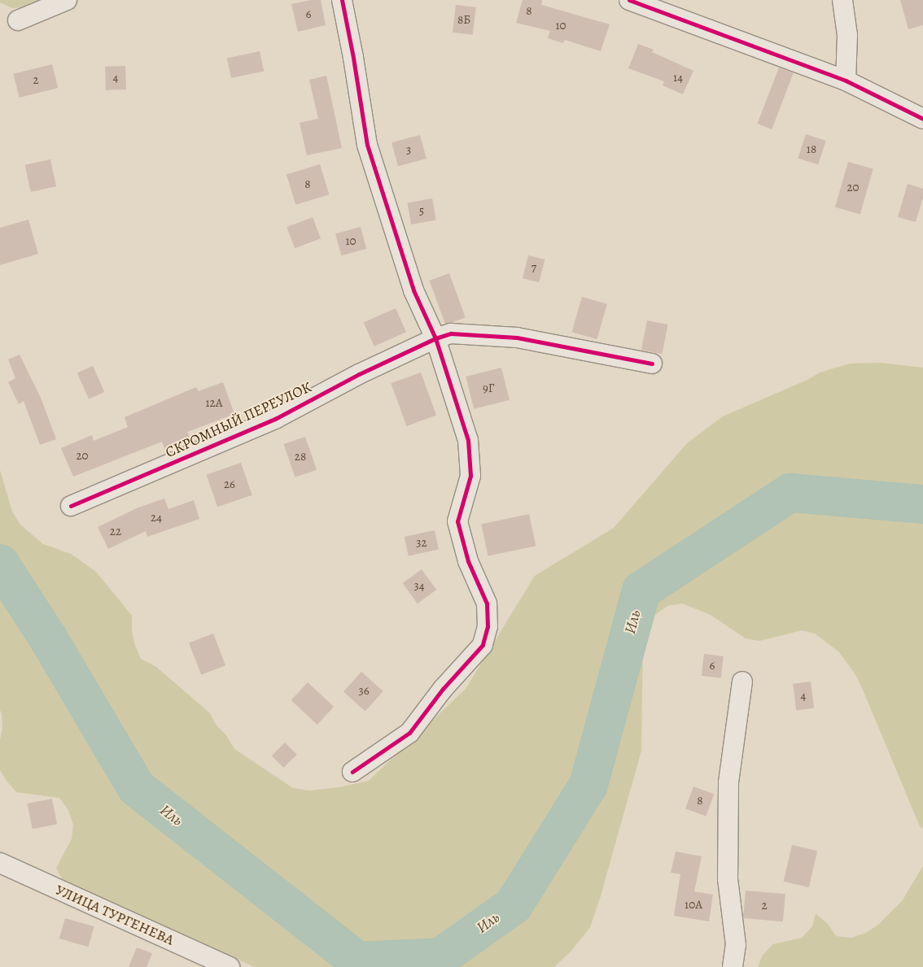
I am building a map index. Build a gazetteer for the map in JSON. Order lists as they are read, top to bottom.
{
  "streets": {
    "street": ["СКРОМНЫЙ ПЕРЕУЛОК", "УЛИЦА ТУРГЕНЕВА"]
  },
  "water": ["Иль"],
  "house_numbers": [
    "8",
    "6",
    "8Б",
    "10",
    "4",
    "14",
    "2",
    "18",
    "3",
    "8",
    "20",
    "5",
    "10",
    "7",
    "9Г",
    "12А",
    "20",
    "28",
    "26",
    "24",
    "22",
    "32",
    "34",
    "6",
    "36",
    "4",
    "8",
    "10А",
    "2"
  ]
}
